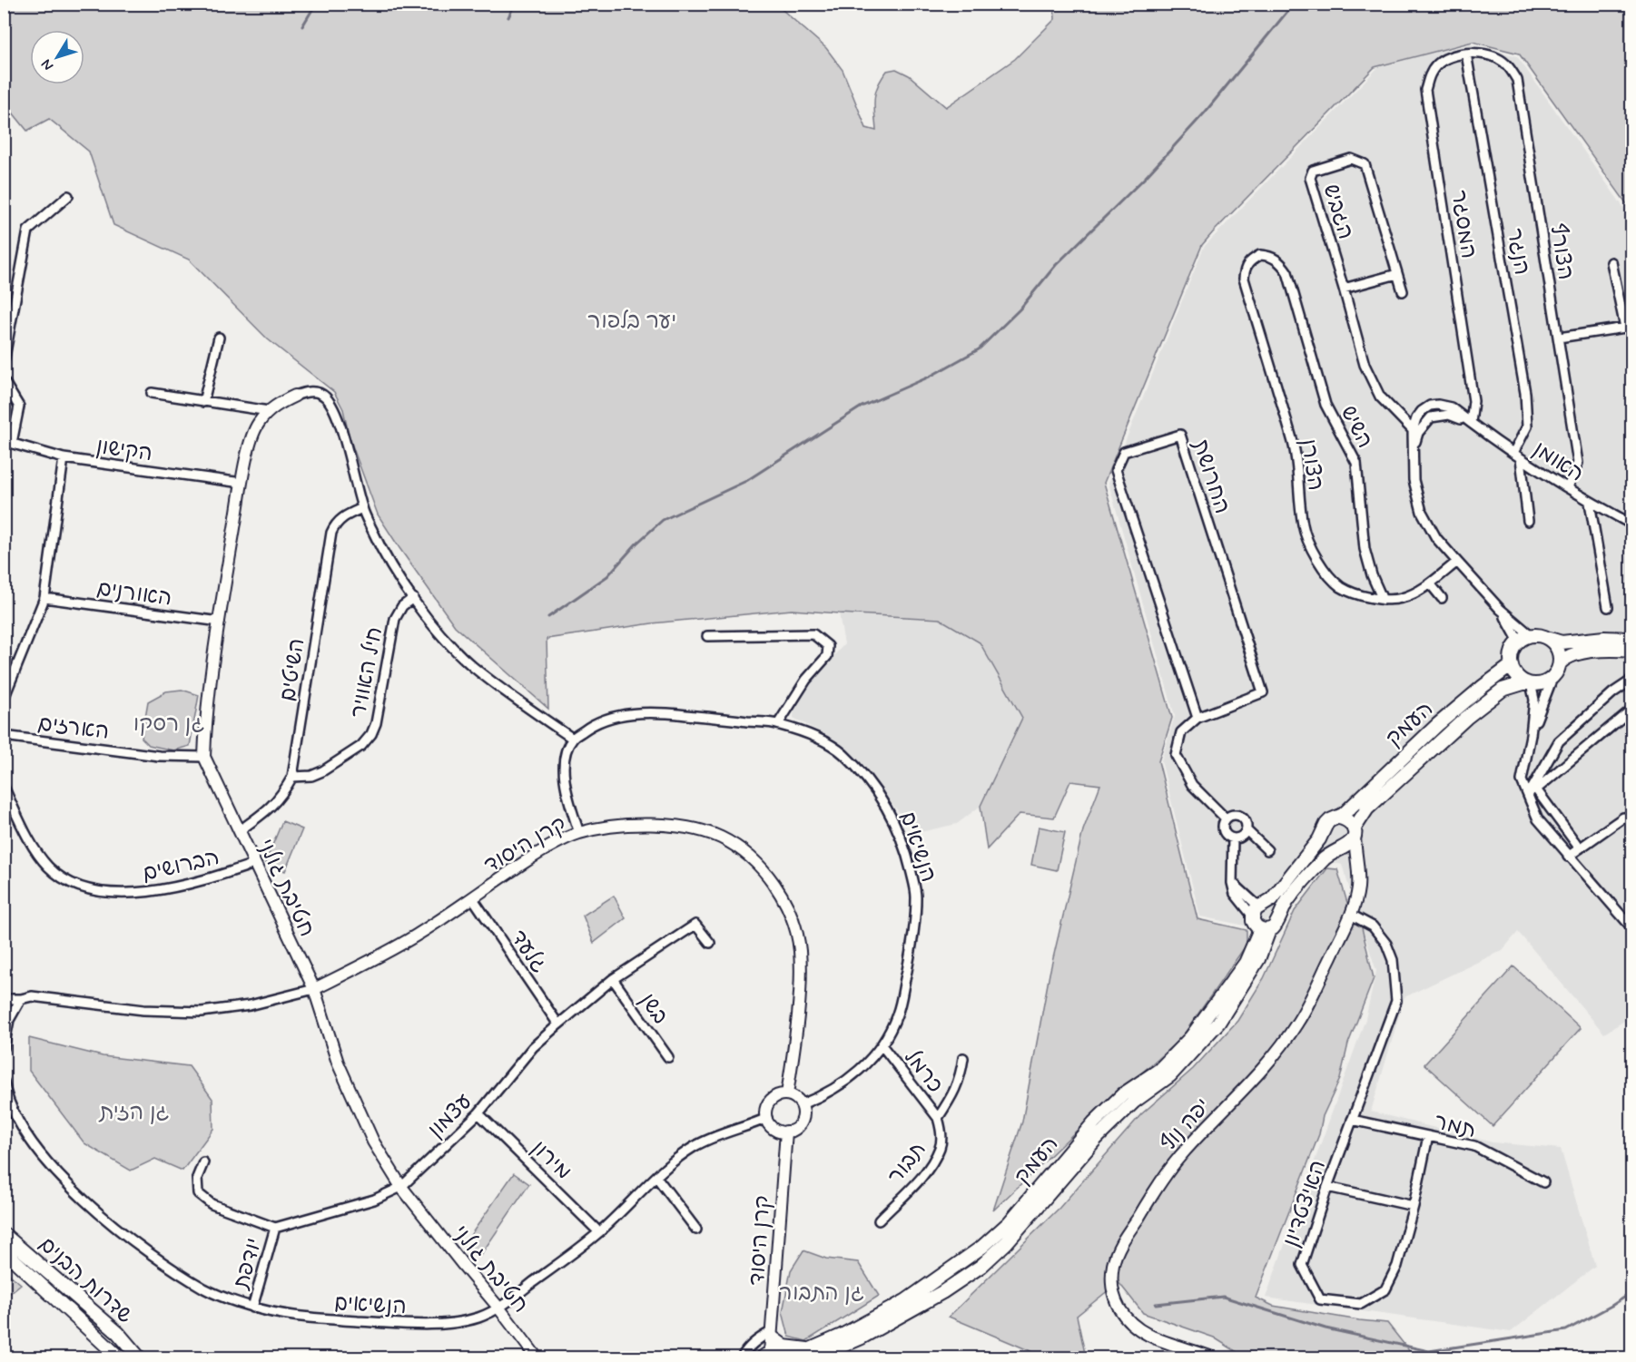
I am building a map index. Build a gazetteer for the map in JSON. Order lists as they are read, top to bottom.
{
  "streets": {
    "main road": ["העמק", "שדרות הבנים"],
    "street": [
      "הגביש",
      "המסגר",
      "הנגר",
      "הצורף",
      "השיש",
      "הקישון",
      "האומן",
      "הצורן",
      "החרושת",
      "האורנים",
      "השיטים",
      "חיל האוויר",
      "הארזים",
      "קרן היסוד",
      "הנשיאים",
      "הברושים",
      "חטיבת גולני",
      "גלעד",
      "בשן",
      "כרמל",
      "עצמון",
      "יפה נוף",
      "תמר",
      "מירון",
      "תבור",
      "האיצטדיון",
      "יודפת"
    ]
  },
  "crossings": [
    ["הגביש", "האומן"],
    ["המסגר", "הנגר"],
    ["המסגר", "הצורף"],
    ["המסגר", "האומן"],
    ["הנגר", "הצורף"],
    ["הנגר", "האומן"],
    ["הצורף", "האומן"],
    ["השיש", "הצורן"],
    ["הקישון", "חטיבת גולני"],
    ["האורנים", "חטיבת גולני"],
    ["השיטים", "חיל האוויר"],
    ["השיטים", "חטיבת גולני"],
    ["העמק", "יפה נוף"],
    ["הארזים", "חטיבת גולני"],
    ["קרן היסוד", "הנשיאים"],
    ["קרן היסוד", "חטיבת גולני"],
    ["קרן היסוד", "גלעד"],
    ["הנשיאים", "חטיבת גולני"],
    ["הנשיאים", "כרמל"],
    ["הנשיאים", "מירון"],
    ["הנשיאים", "יודפת"],
    ["הברושים", "חטיבת גולני"],
    ["חטיבת גולני", "עצמון"],
    ["גלעד", "עצמון"],
    ["בשן", "עצמון"],
    ["כרמל", "תבור"],
    ["עצמון", "מירון"],
    ["עצמון", "יודפת"],
    ["יפה נוף", "האיצטדיון"],
    ["תמר", "האיצטדיון"]
  ],
  "parks": [
    "יער בלפור",
    "גן רסקו",
    "גן הזית",
    "גן התבור"
  ],
  "north": "bottom left"
}
